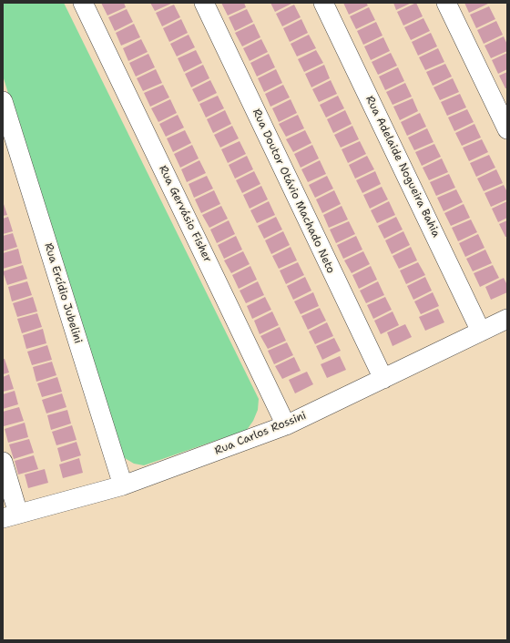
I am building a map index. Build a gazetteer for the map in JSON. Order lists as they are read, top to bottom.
{
  "streets": {
    "street": [
      "Rua Adelaide Nogueira Bahia",
      "Rua Doutor Otávio Machado Neto",
      "Rua Gervásio Fisher",
      "Rua Ercídio Jubelini",
      "Rua Carlos Rossini"
    ]
  },
  "crossings": [
    ["Rua Adelaide Nogueira Bahia", "Rua Carlos Rossini"],
    ["Rua Doutor Otávio Machado Neto", "Rua Carlos Rossini"],
    ["Rua Gervásio Fisher", "Rua Carlos Rossini"],
    ["Rua Ercídio Jubelini", "Rua Carlos Rossini"]
  ]
}
